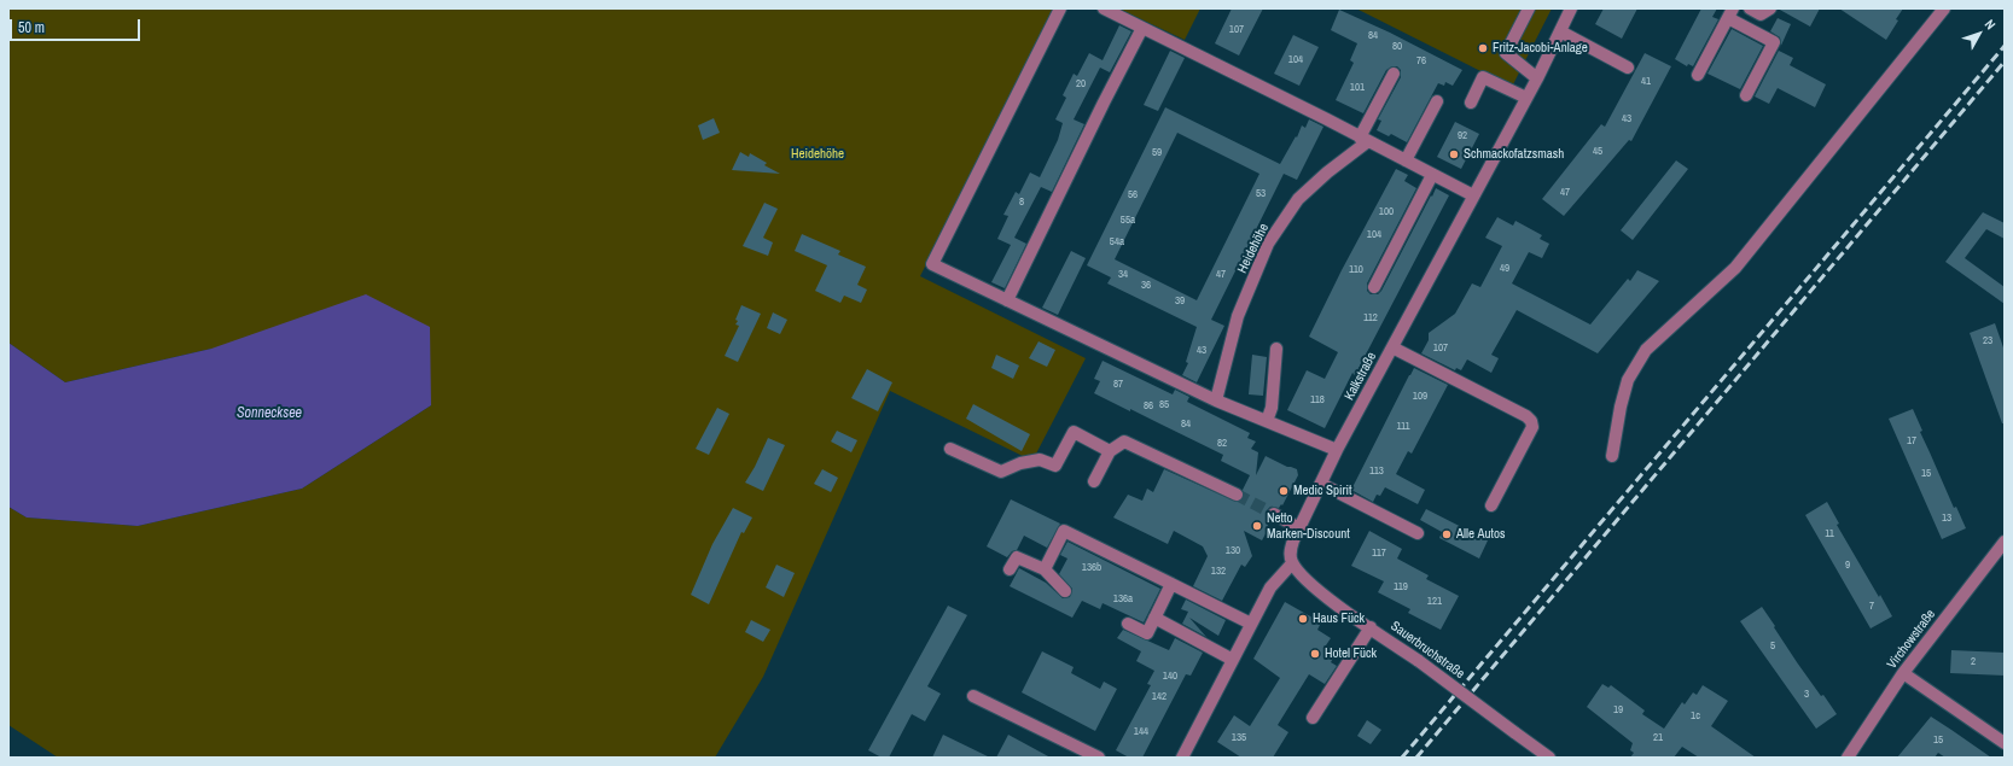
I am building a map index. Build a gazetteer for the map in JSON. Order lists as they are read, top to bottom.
{
  "streets": {
    "street": [
      "Heidehöhe",
      "Kalkstraße",
      "Virchowstraße",
      "Sauerbruchstraße"
    ]
  },
  "crossings": [
    ["Kalkstraße", "Sauerbruchstraße"]
  ],
  "water": ["Sonnecksee"],
  "parks": ["Heidehöhe"],
  "places": [
    "Fritz-Jacobi-Anlage",
    "Schmackofatzsmash",
    "Medic Spirit",
    "Netto Marken-Discount",
    "Alle Autos",
    "Haus Fück",
    "Hotel Fück"
  ],
  "house_numbers": [
    "107",
    "84",
    "80",
    "104",
    "76",
    "41",
    "20",
    "101",
    "43",
    "92",
    "45",
    "59",
    "47",
    "53",
    "56",
    "8",
    "100",
    "55a",
    "104",
    "54a",
    "49",
    "110",
    "34",
    "47",
    "36",
    "39",
    "112",
    "23",
    "107",
    "43",
    "87",
    "109",
    "118",
    "85",
    "86",
    "84",
    "111",
    "17",
    "82",
    "113",
    "15",
    "13",
    "11",
    "130",
    "117",
    "9",
    "136b",
    "132",
    "119",
    "136a",
    "121",
    "7",
    "5",
    "2",
    "140",
    "3",
    "142",
    "19",
    "1c",
    "144",
    "135",
    "21",
    "15"
  ],
  "scale_bar": "50 m",
  "north": "top right"
}
